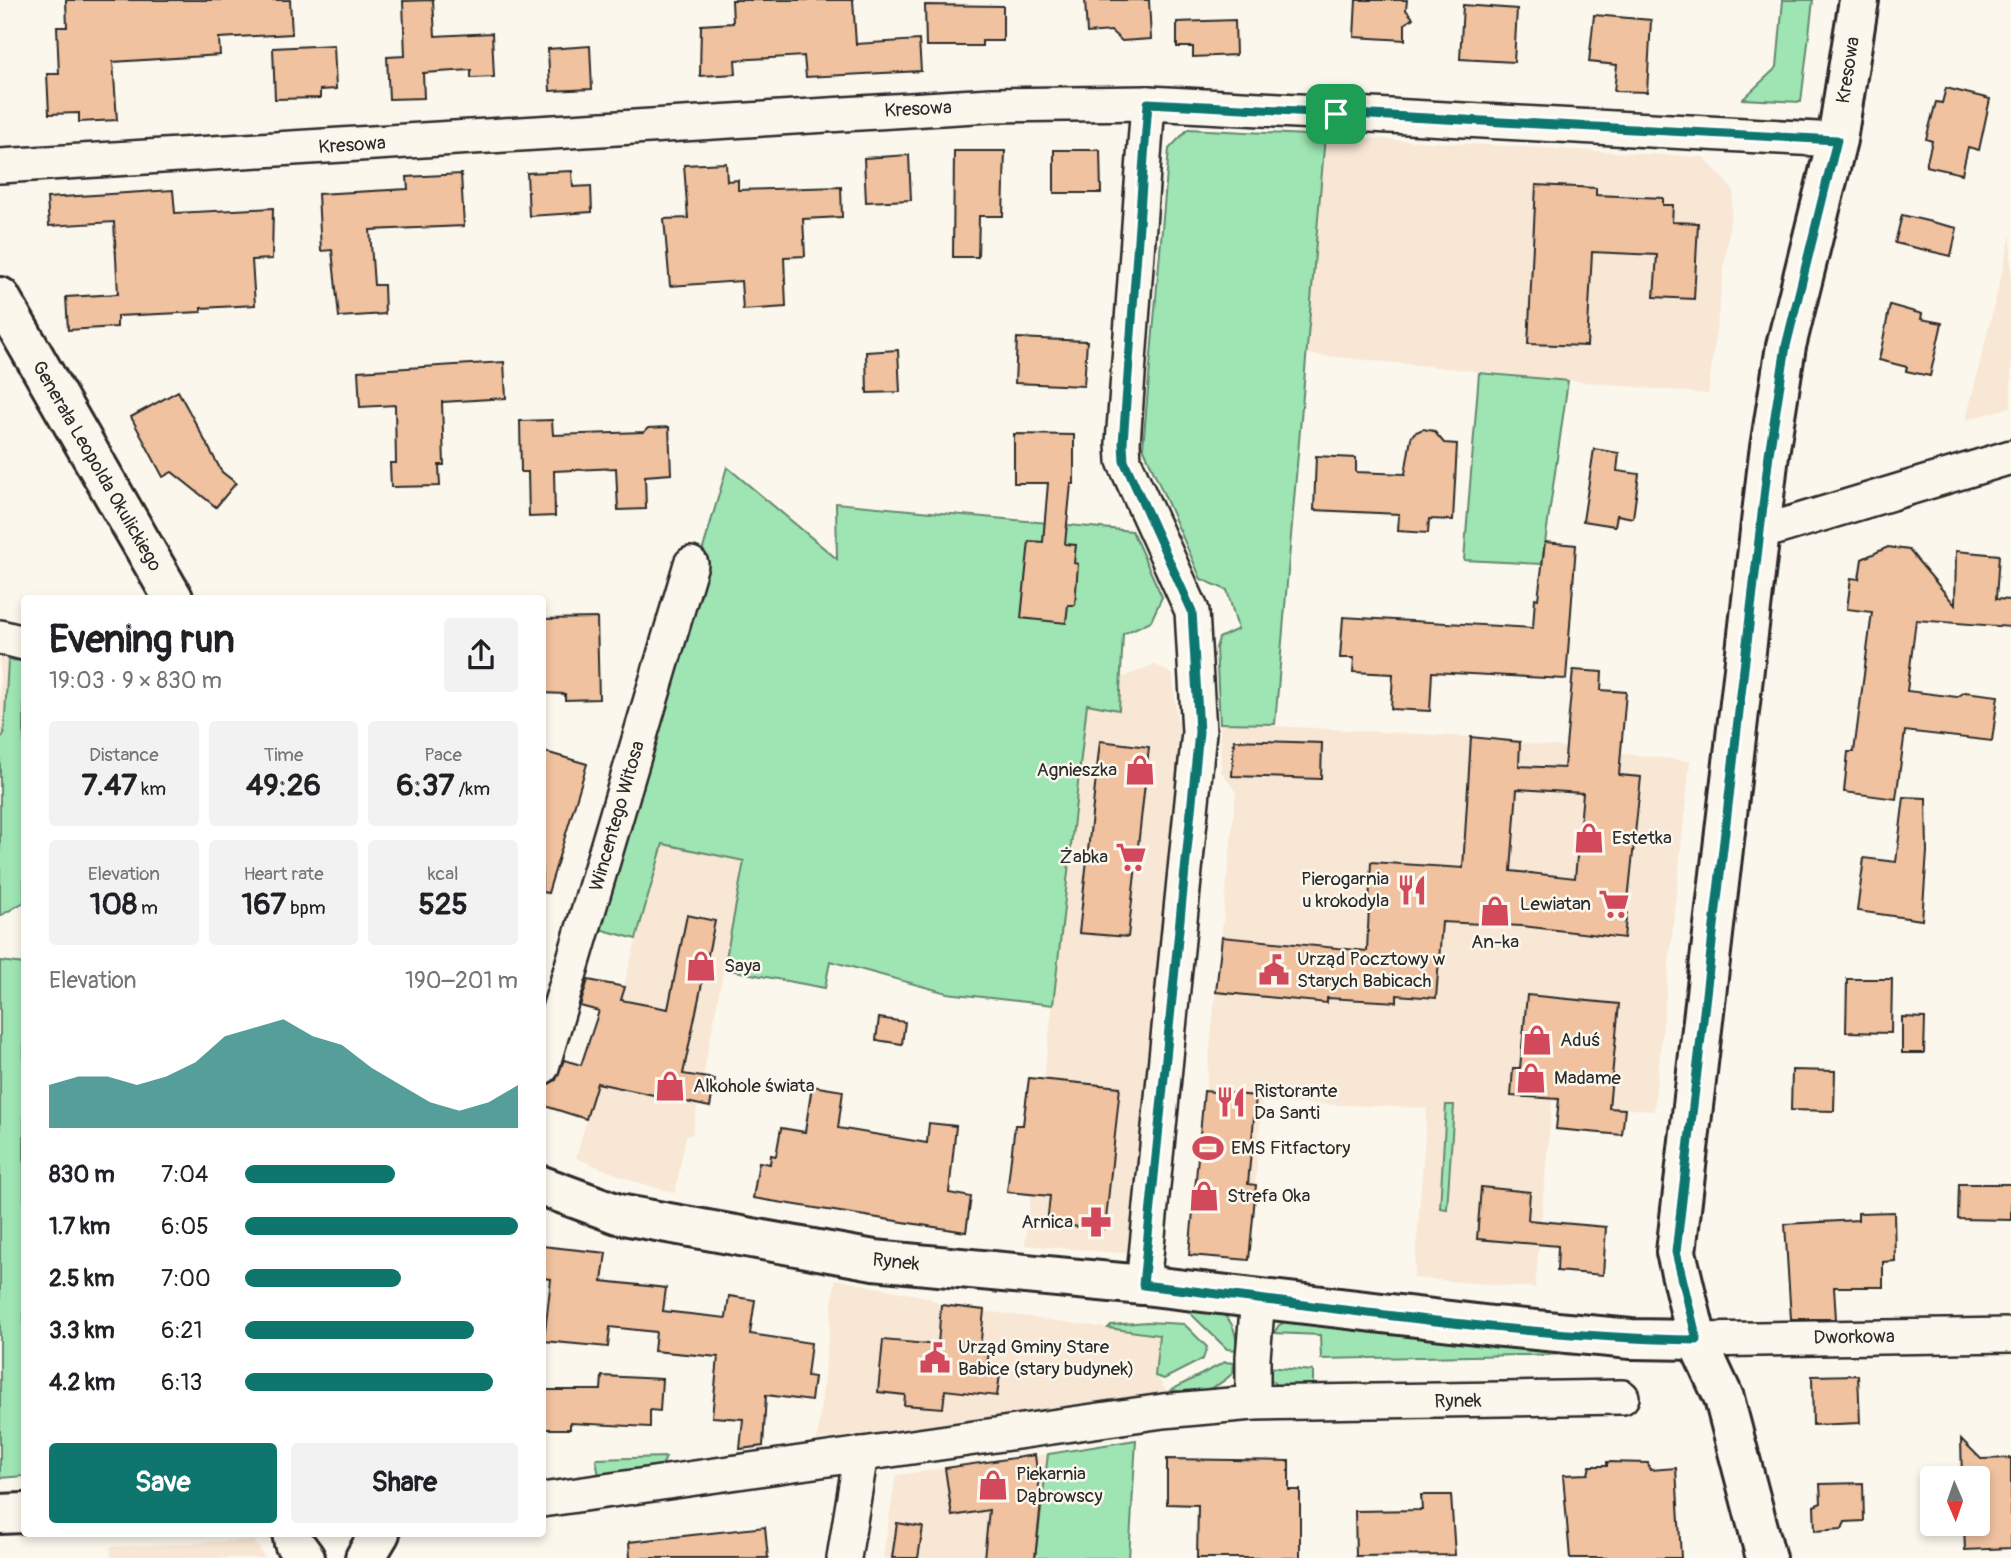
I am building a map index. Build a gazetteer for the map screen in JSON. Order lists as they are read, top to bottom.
{
  "streets": {
    "street": [
      "Kresowa",
      "Generała Leopolda Okulickiego",
      "Wincentego Witosa",
      "Rynek",
      "Dworkowa"
    ]
  },
  "crossings": [
    ["Kresowa", "Rynek"],
    ["Kresowa", "Dworkowa"],
    ["Rynek", "Dworkowa"]
  ],
  "places": {
    "shop": [
      "Agnieszka",
      "Estetka",
      "An-ka",
      "Saya",
      "Aduś",
      "Madame",
      "Alkohole świata",
      "Strefa Oka",
      "Piekarnia Dąbrowscy"
    ],
    "supermarket": ["Żabka", "Lewiatan"],
    "restaurant": ["Pierogarnia u krokodyla", "Ristorante Da Santi"],
    "public building": ["Urząd Pocztowy w Starych Babicach", "Urząd Gminy Stare Babice (stary budynek)"],
    "sports": ["EMS Fitfactory"],
    "pharmacy": ["Arnica"]
  },
  "north": "bottom",
  "page": {
    "heading": ["Evening run", "19:03 · 9 × 830 m"],
    "stats": [
      ["Distance", "7.47 km"],
      ["Time", "49:26"],
      ["Pace", "6:37 /km"],
      ["Elevation", "108 m"],
      ["Heart rate", "167 bpm"],
      ["kcal", "525"]
    ],
    "chart": ["Elevation", "190–201 m"],
    "list": [
      {
        "name": "830 m",
        "note": "7:04"
      },
      {
        "name": "1.7 km",
        "note": "6:05"
      },
      {
        "name": "2.5 km",
        "note": "7:00"
      },
      {
        "name": "3.3 km",
        "note": "6:21"
      },
      {
        "name": "4.2 km",
        "note": "6:13"
      }
    ],
    "buttons": ["Save", "Share"]
  }
}
